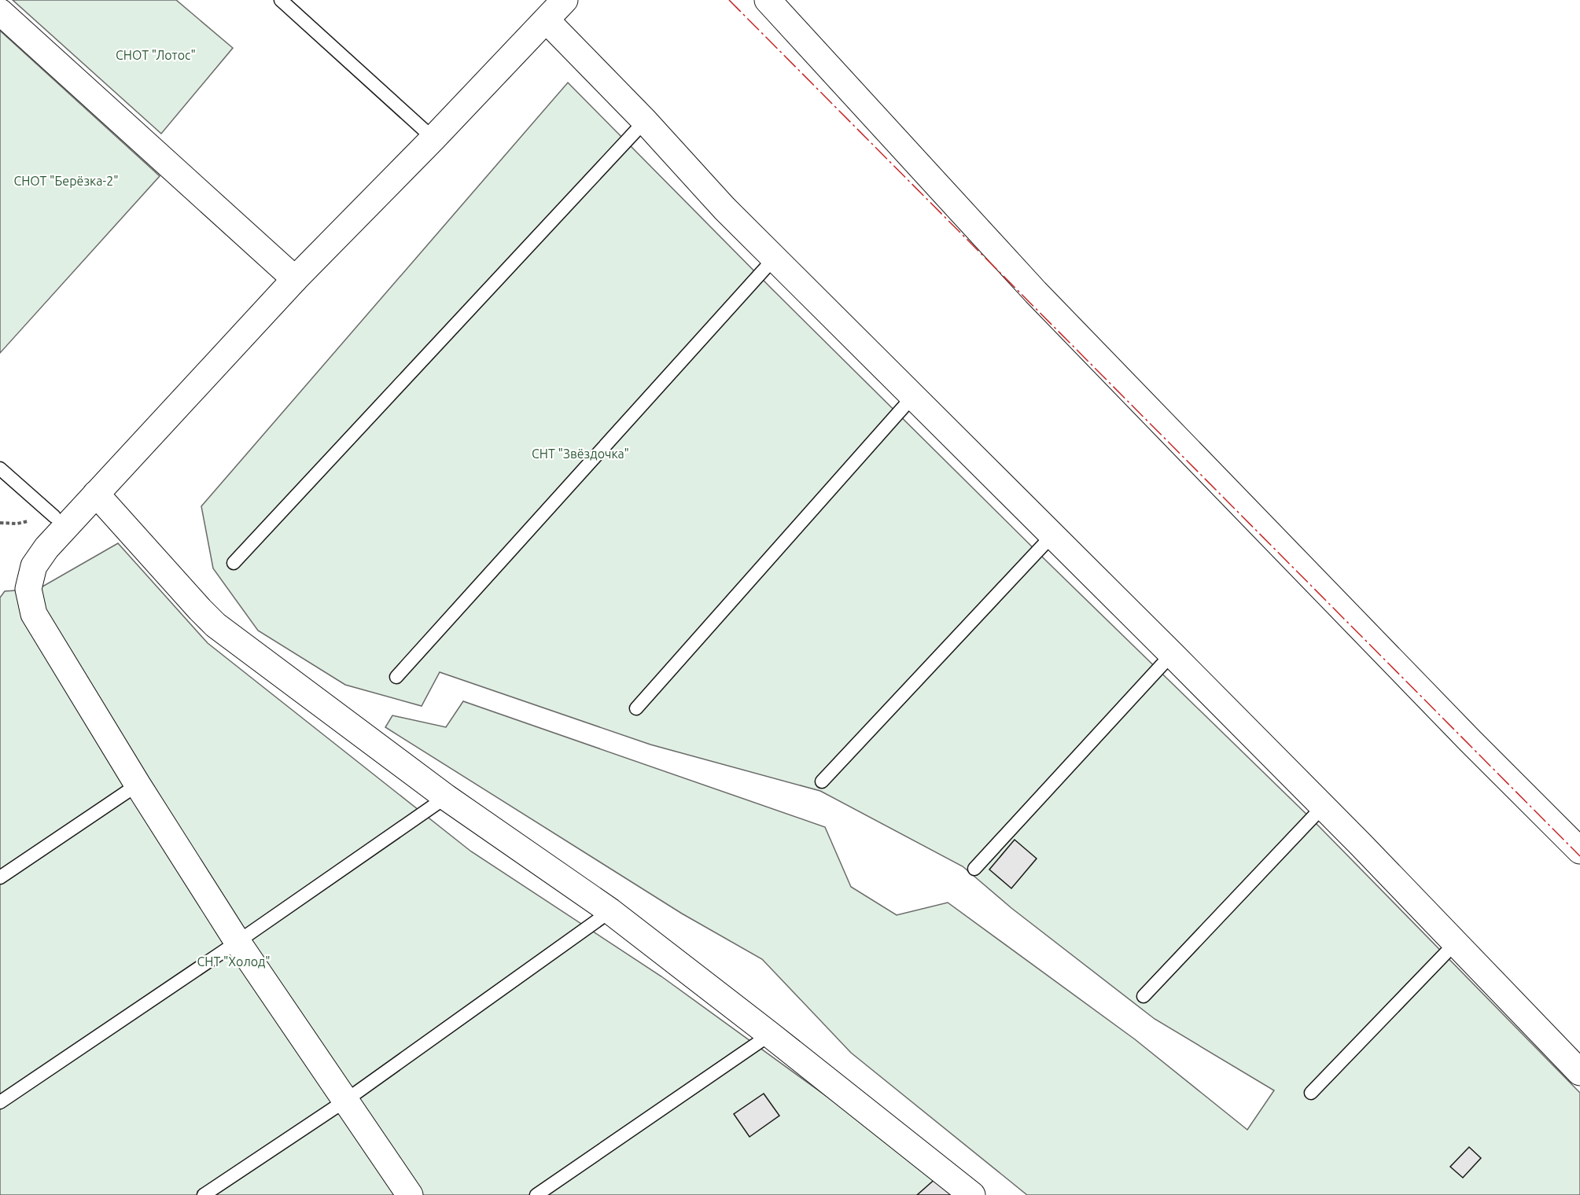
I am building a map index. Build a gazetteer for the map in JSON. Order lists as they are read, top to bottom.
{
  "parks": [
    "СНОТ \"Лотос\"",
    "СНОТ \"Берёзка-2\"",
    "СНТ \"Звёздочка\"",
    "СНТ \"Холод\""
  ]
}
